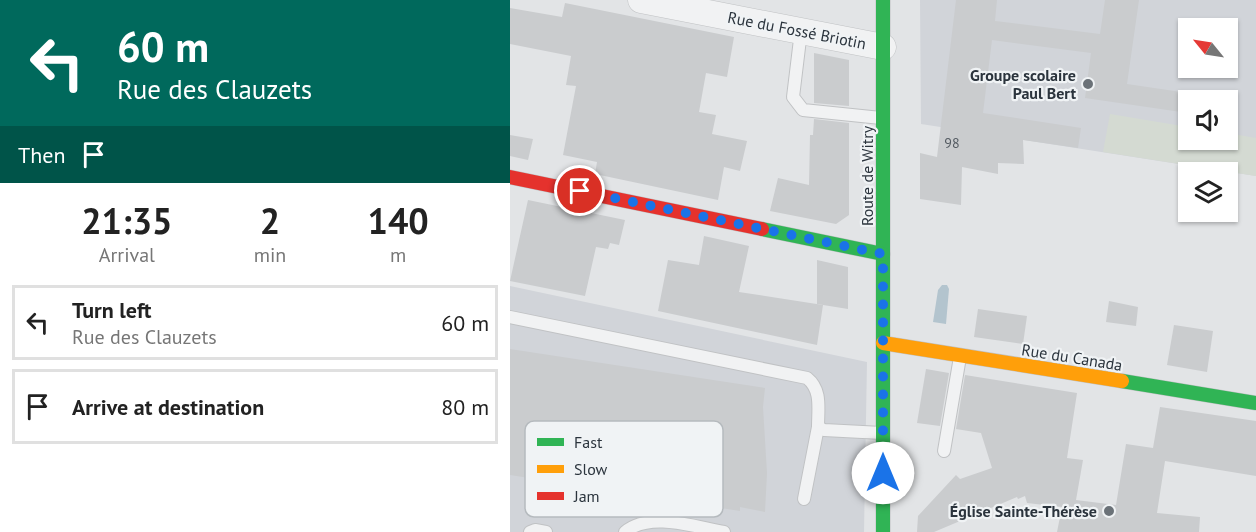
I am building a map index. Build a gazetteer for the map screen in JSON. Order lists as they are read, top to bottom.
{
  "streets": {
    "street": ["Rue du Fossé Briotin", "Route de Witry", "Rue du Canada"]
  },
  "crossings": [
    ["Rue du Fossé Briotin", "Route de Witry"],
    ["Route de Witry", "Rue du Canada"]
  ],
  "places": ["Groupe scolaire Paul Bert", "Église Sainte-Thérèse"],
  "house_numbers": ["98"],
  "legend": ["Fast", "Slow", "Jam"],
  "north": "top left",
  "page": {
    "turn": ["60 m", "Rue des Clauzets"],
    "then": "Then",
    "eta": [
      "21:35",
      "Arrival",
      "2",
      "min",
      "140",
      "m"
    ],
    "list": [
      {
        "name": "Turn left",
        "note": "Rue des Clauzets",
        "value": "60 m"
      },
      {
        "name": "Arrive at destination",
        "value": "80 m"
      }
    ]
  }
}
